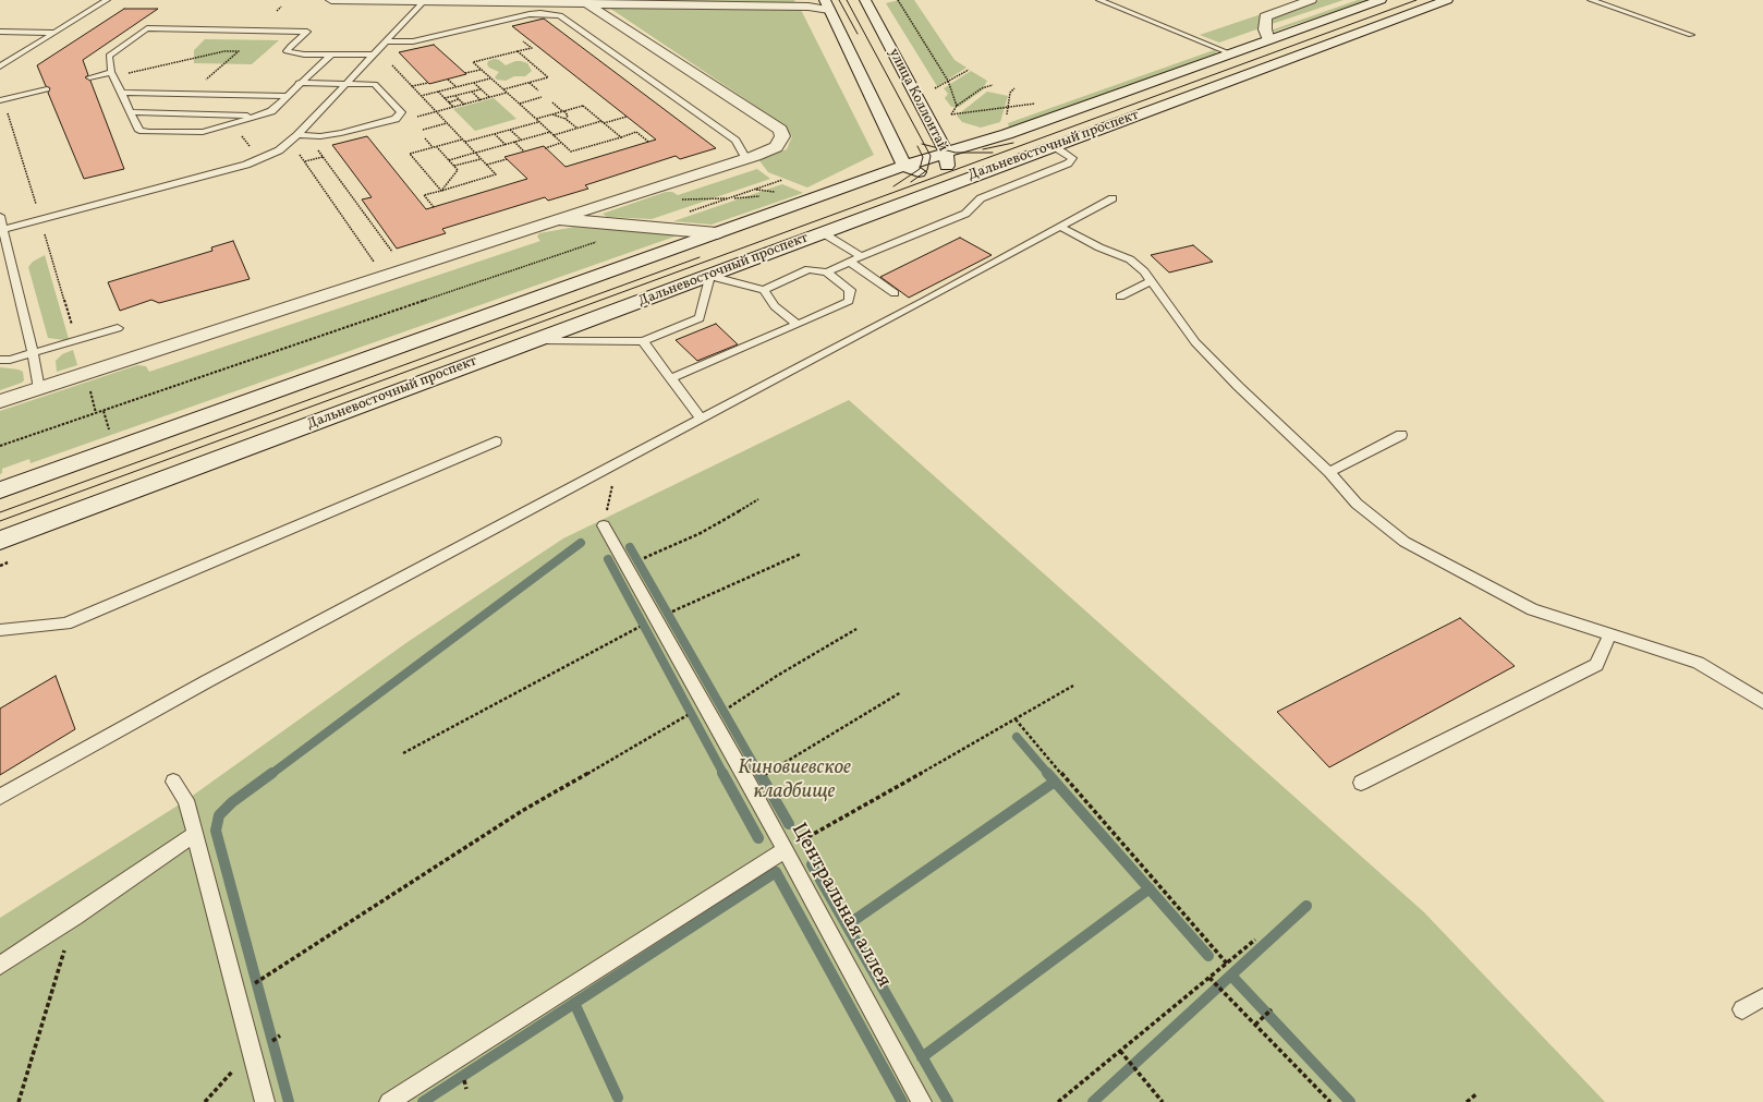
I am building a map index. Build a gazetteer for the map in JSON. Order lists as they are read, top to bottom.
{
  "streets": {
    "main road": ["улица Коллонтай", "Дальневосточный проспект"],
    "lane": ["Центральная аллея"]
  },
  "crossings": [
    ["улица Коллонтай", "Дальневосточный проспект"]
  ],
  "parks": ["Киновиевское кладбище"]
}
